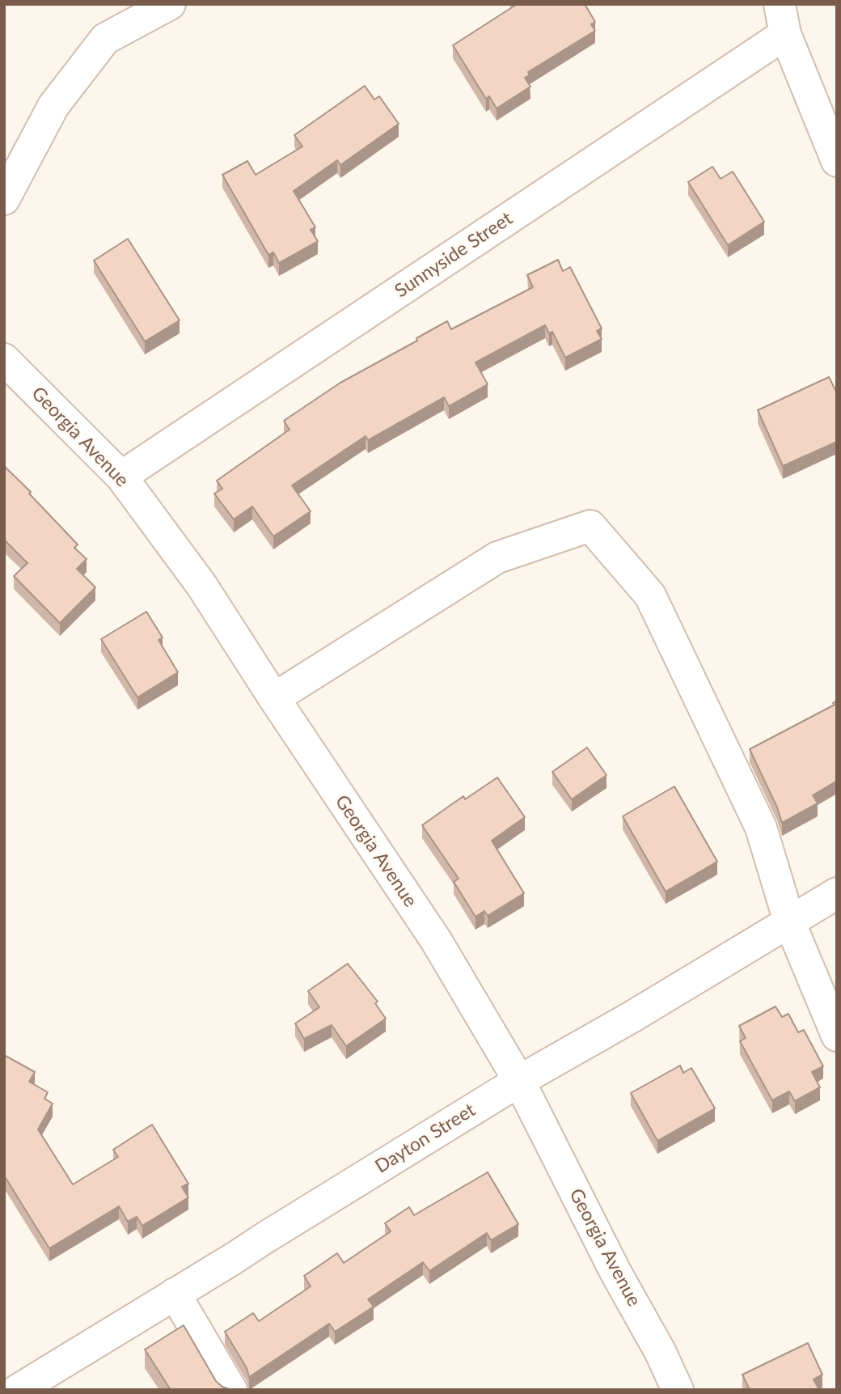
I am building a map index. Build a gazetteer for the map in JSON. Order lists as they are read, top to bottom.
{
  "streets": {
    "street": ["Sunnyside Street", "Georgia Avenue", "Dayton Street"]
  },
  "crossings": [
    ["Sunnyside Street", "Georgia Avenue"],
    ["Georgia Avenue", "Dayton Street"]
  ]
}
